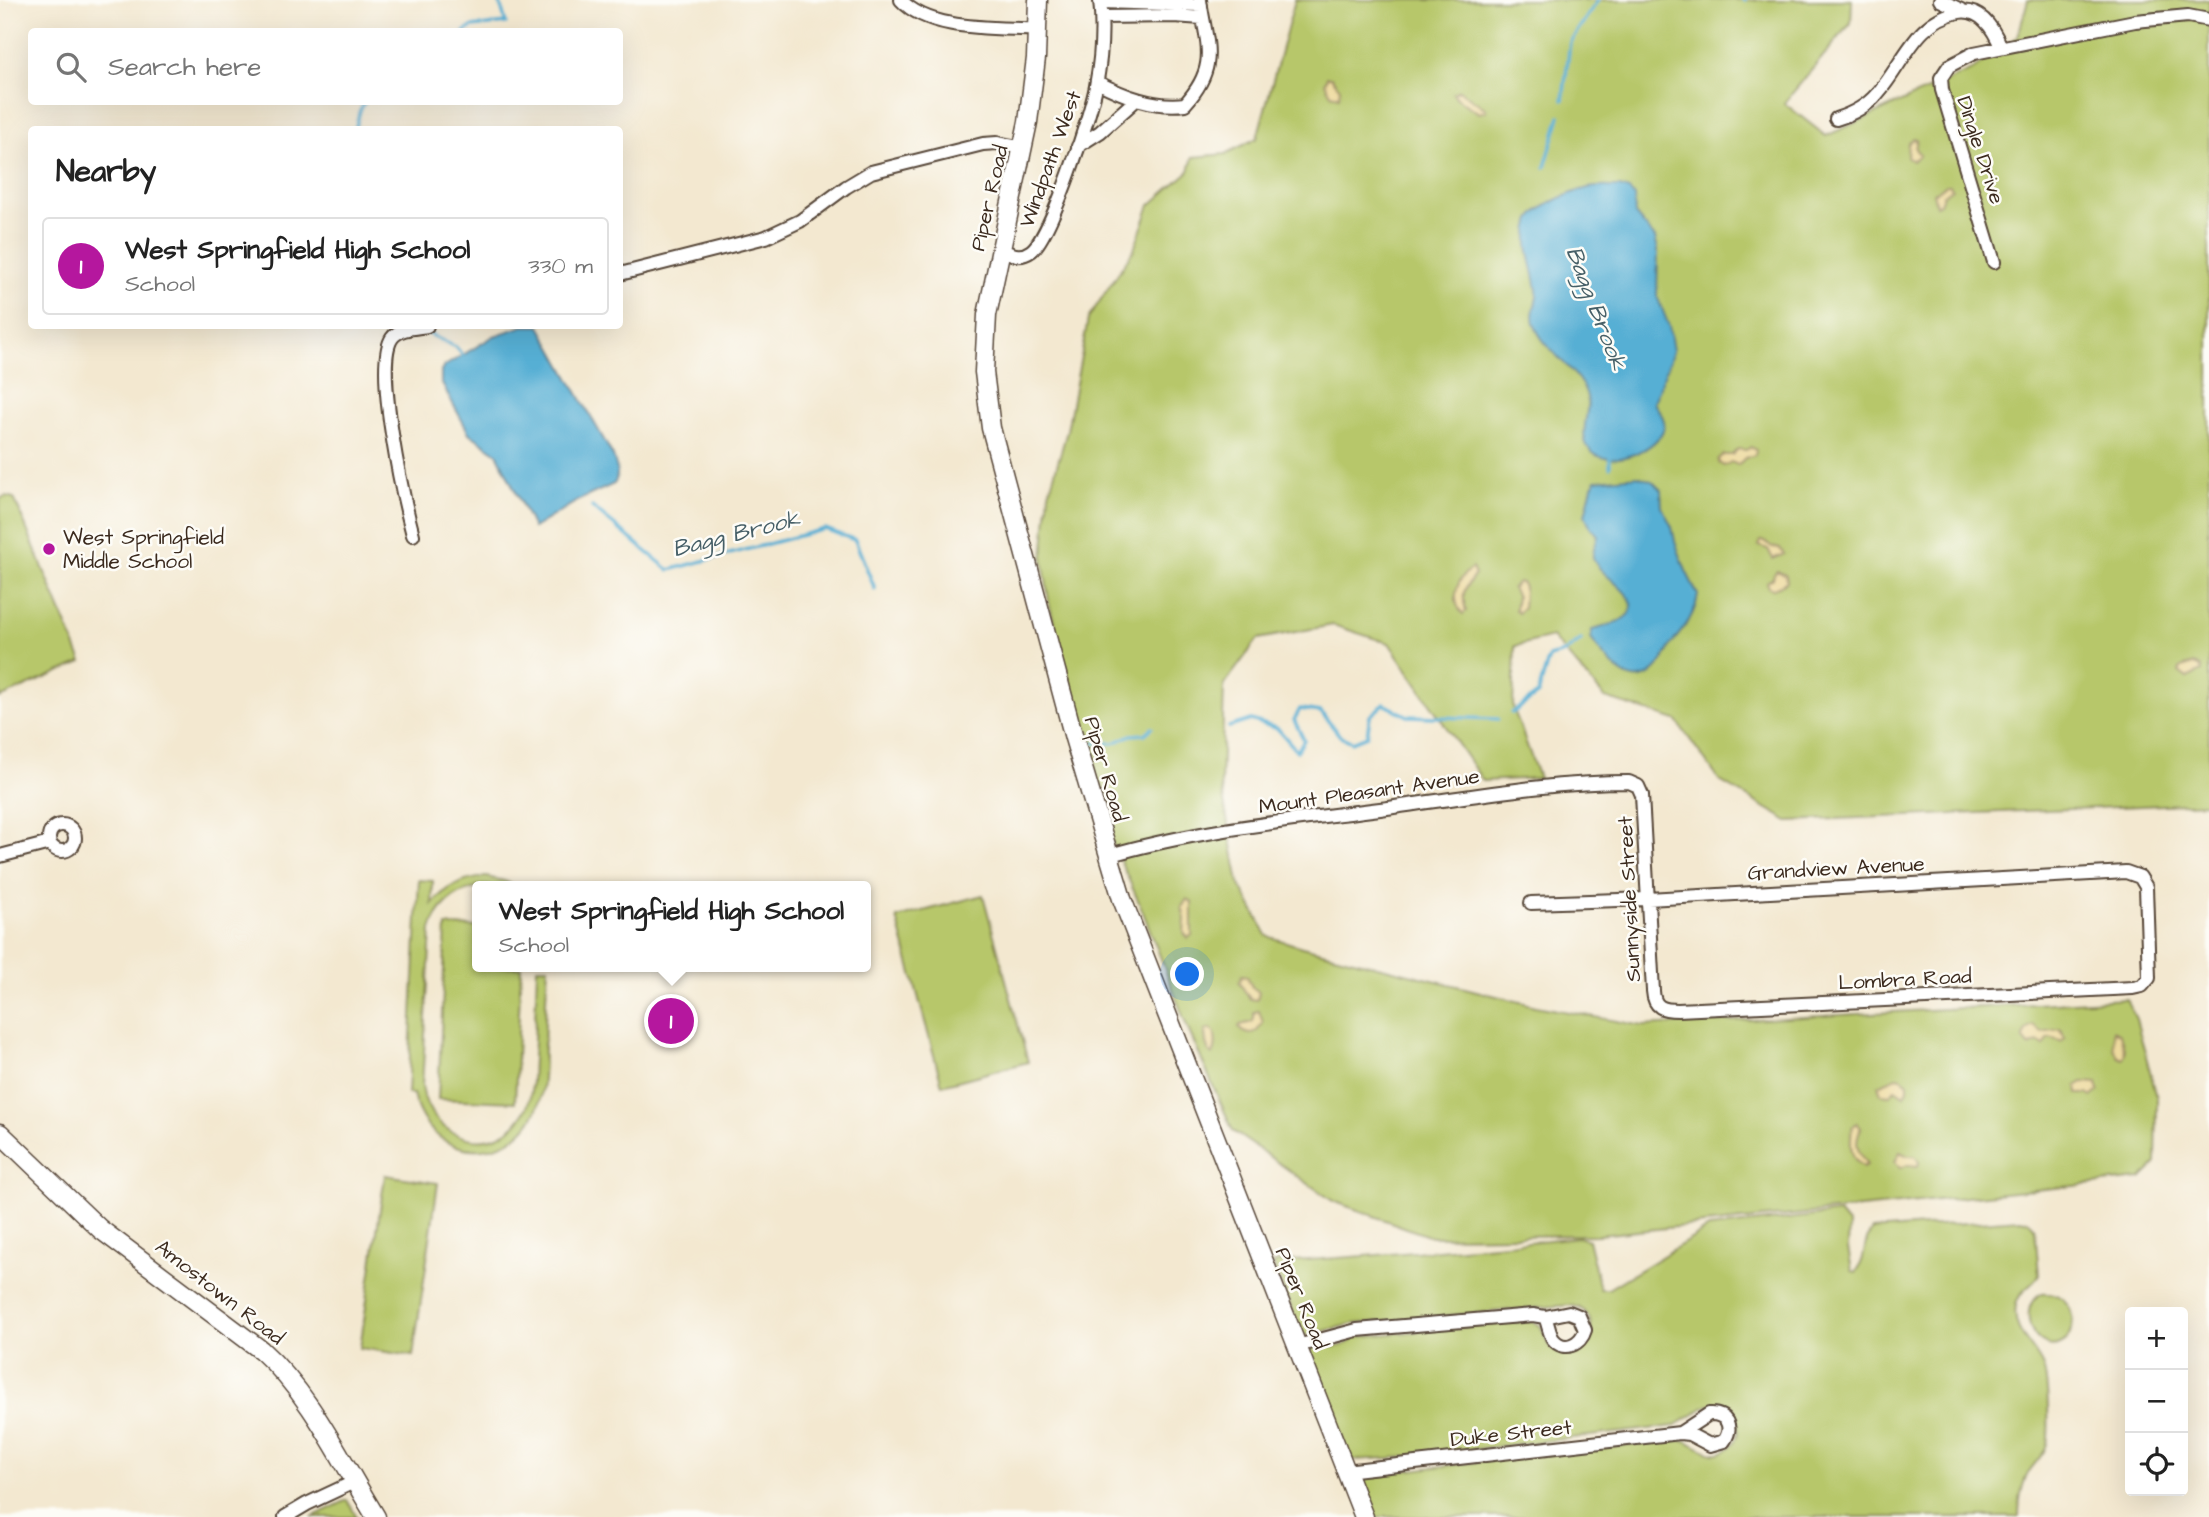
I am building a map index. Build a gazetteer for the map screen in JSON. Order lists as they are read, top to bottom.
{
  "streets": {
    "main road": ["Piper Road", "Amostown Road"],
    "street": [
      "Dingle Drive",
      "Windpath West",
      "Mount Pleasant Avenue",
      "Grandview Avenue",
      "Sunnyside Street",
      "Lombra Road",
      "Duke Street"
    ]
  },
  "crossings": [
    ["Windpath West", "Piper Road"],
    ["Piper Road", "Mount Pleasant Avenue"],
    ["Piper Road", "Duke Street"],
    ["Mount Pleasant Avenue", "Sunnyside Street"],
    ["Grandview Avenue", "Sunnyside Street"],
    ["Grandview Avenue", "Lombra Road"],
    ["Sunnyside Street", "Lombra Road"]
  ],
  "water": ["Bagg Brook"],
  "places": ["West Springfield Middle School"],
  "page": {
    "search": "Search here",
    "heading": "Nearby",
    "list": [
      {
        "mark": "1",
        "name": "West Springfield High School",
        "note": "School",
        "value": "330 m"
      }
    ],
    "popup": ["West Springfield High School", "School"],
    "pins": "1",
    "map_buttons": ["+", "−"]
  }
}
